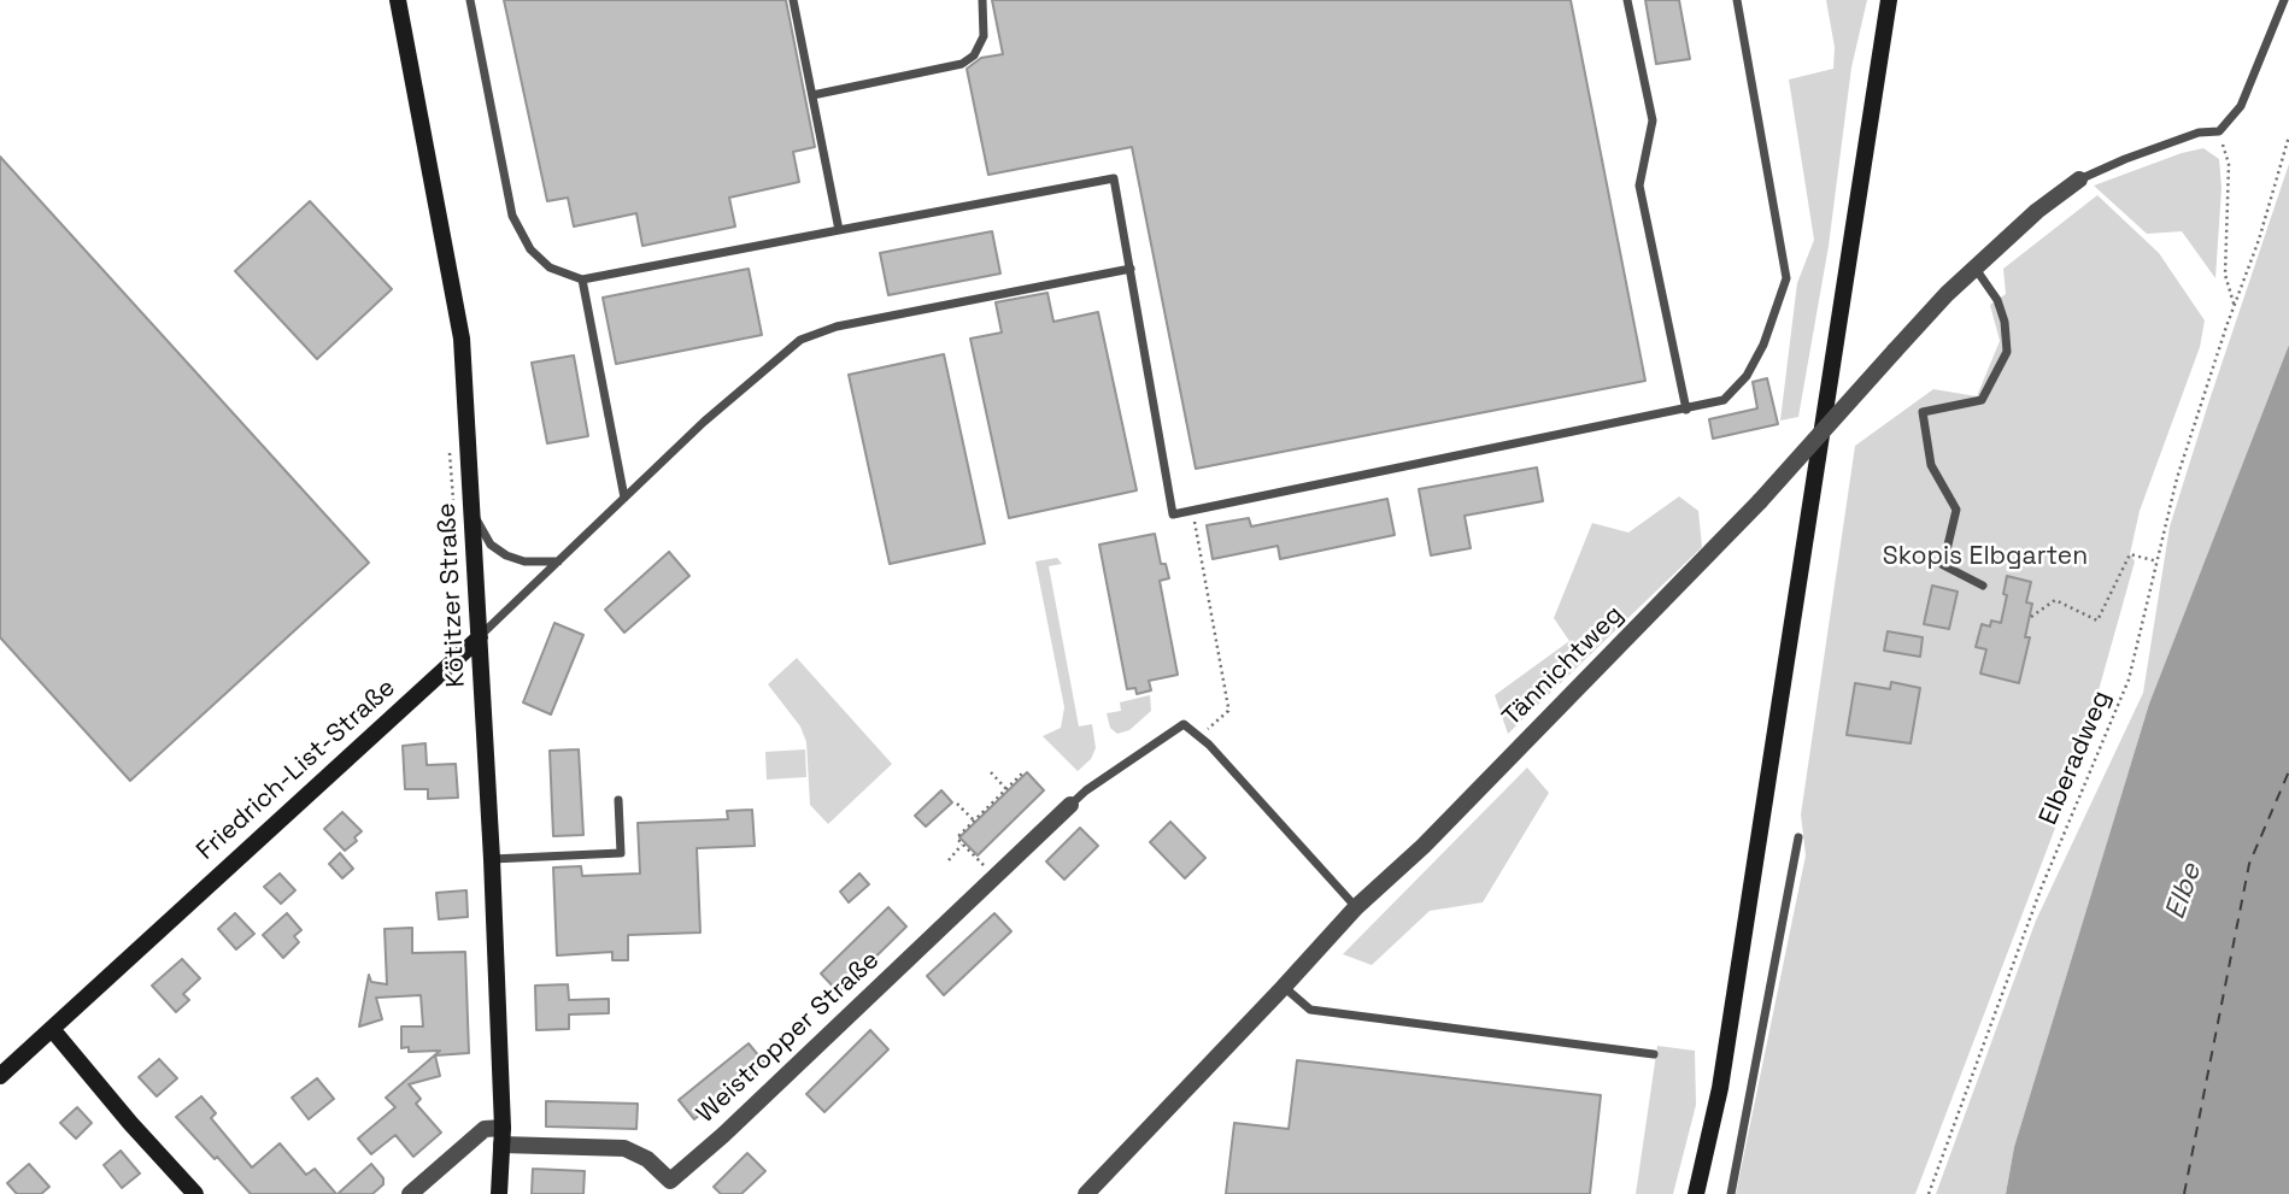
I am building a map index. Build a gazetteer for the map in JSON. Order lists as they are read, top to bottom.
{
  "streets": {
    "street": [
      "Kötitzer Straße",
      "Tännichtweg",
      "Friedrich-List-Straße",
      "Weistropper Straße"
    ],
    "path": ["Elberadweg"]
  },
  "crossings": [
    ["Kötitzer Straße", "Friedrich-List-Straße"],
    ["Kötitzer Straße", "Weistropper Straße"]
  ],
  "water": ["Elbe"],
  "parks": ["Skopis Elbgarten"]
}
